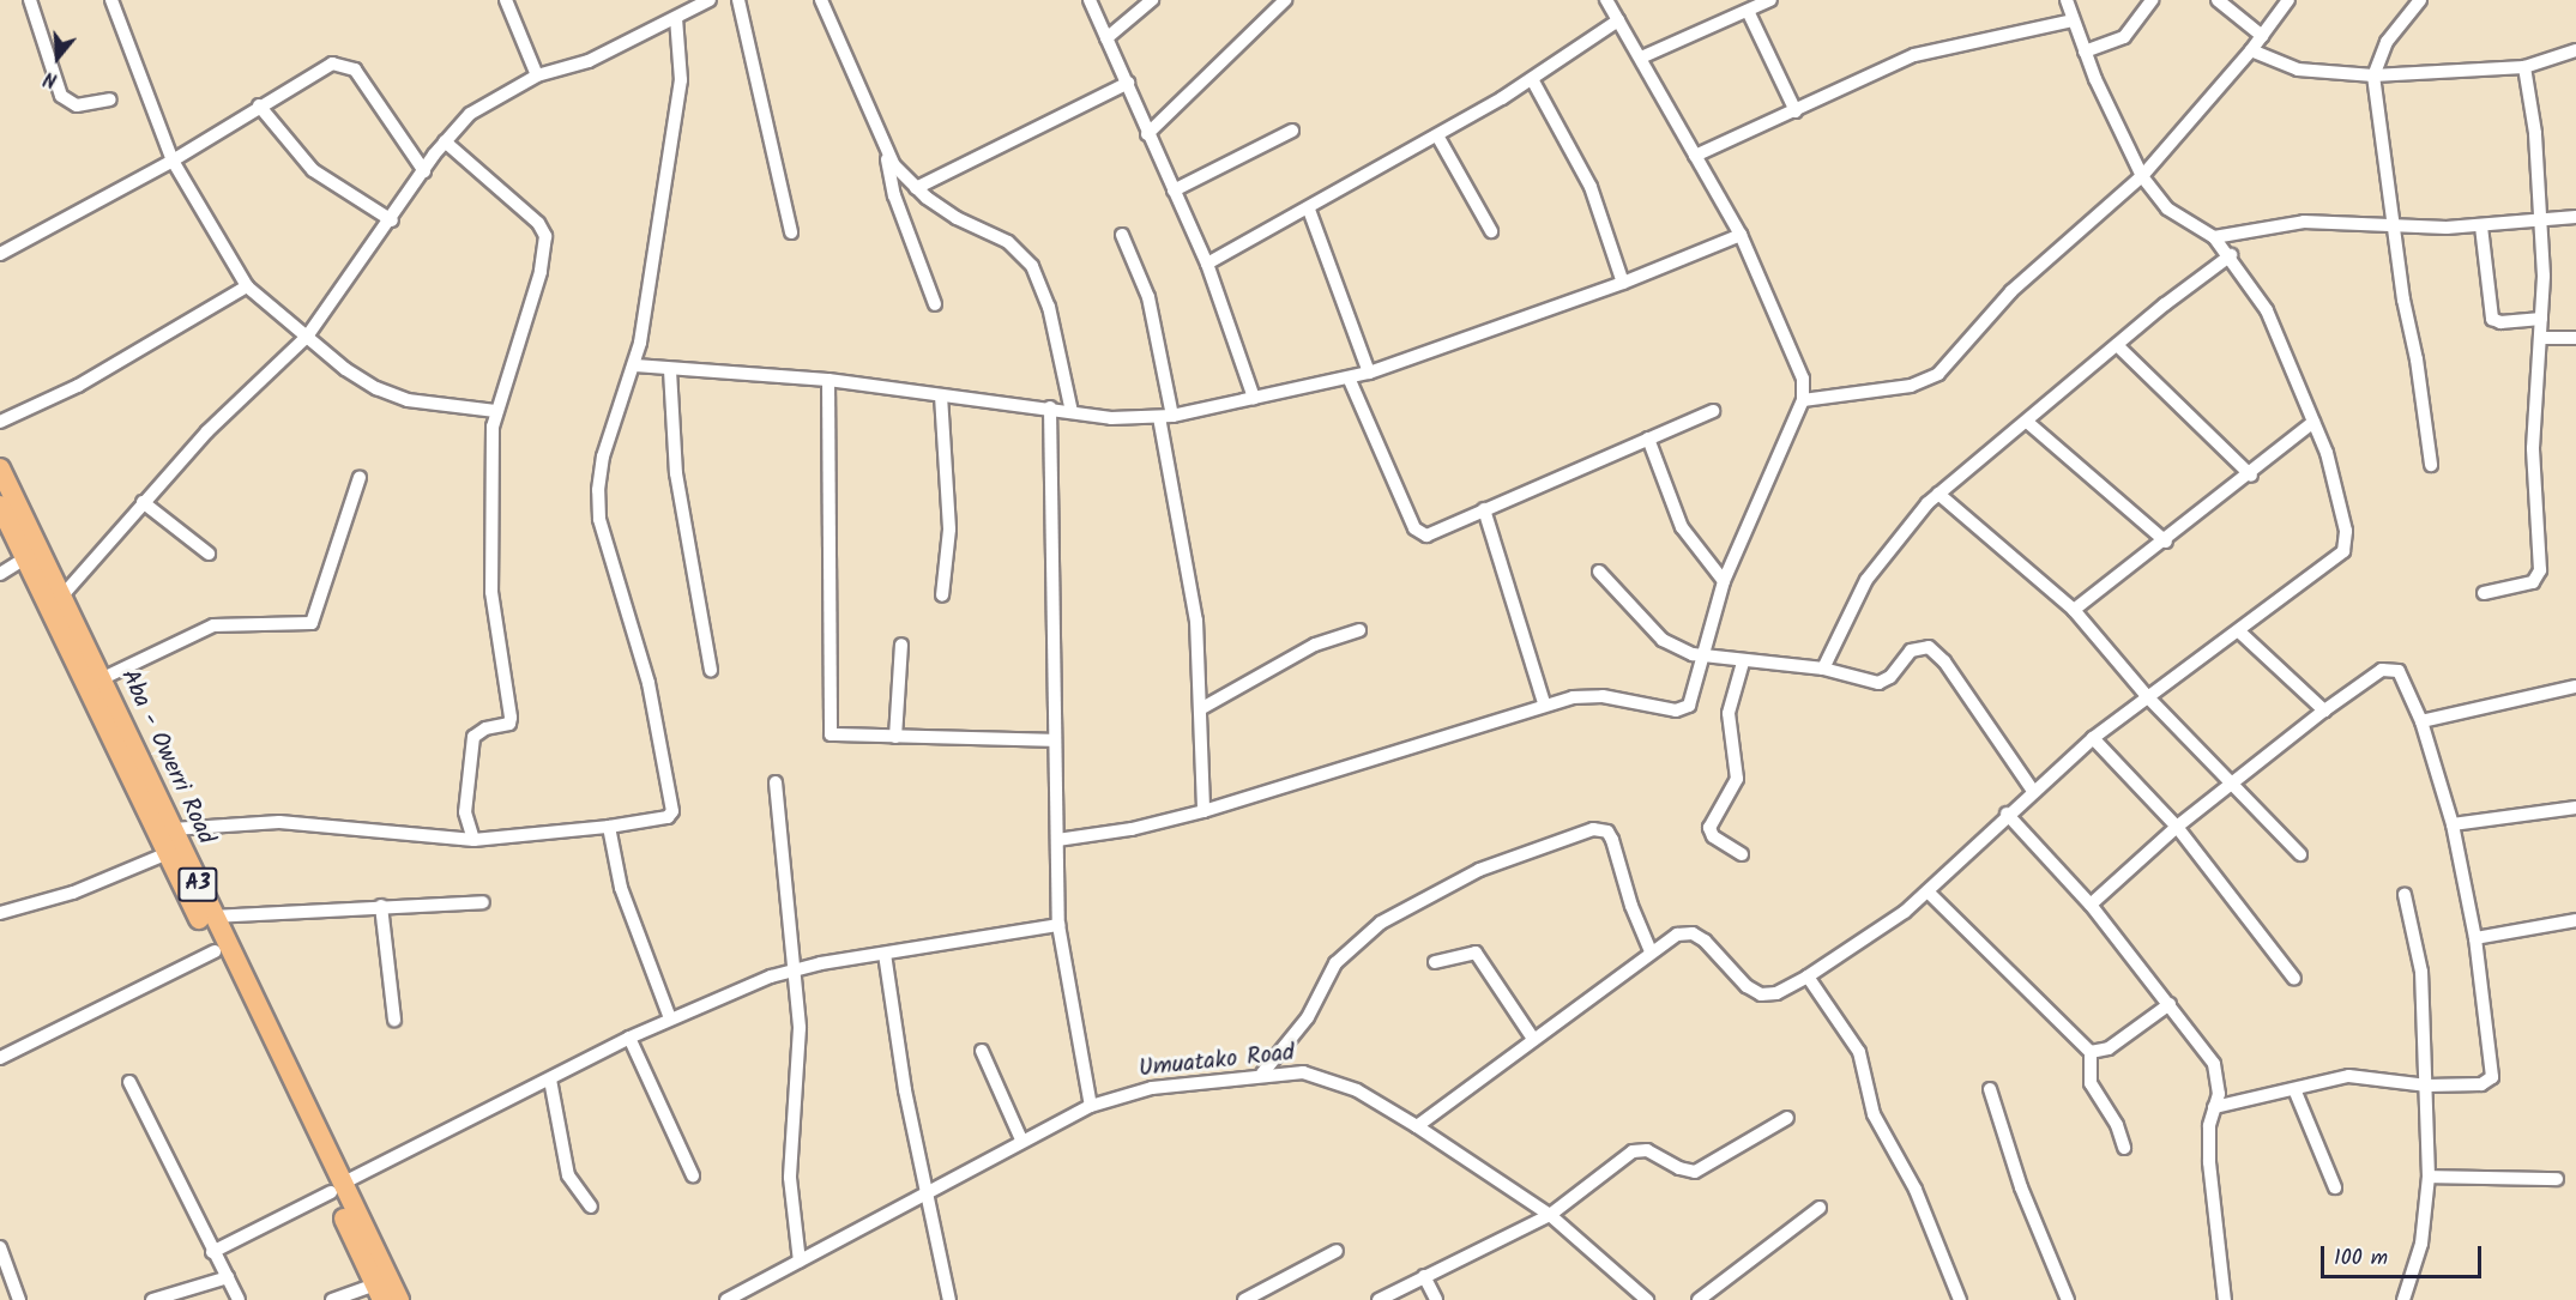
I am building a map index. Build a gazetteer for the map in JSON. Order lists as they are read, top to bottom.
{
  "streets": {
    "main road": ["Aba - Owerri Road", "A3"],
    "street": ["Umuatako Road"]
  },
  "scale_bar": "100 m",
  "north": "bottom"
}
